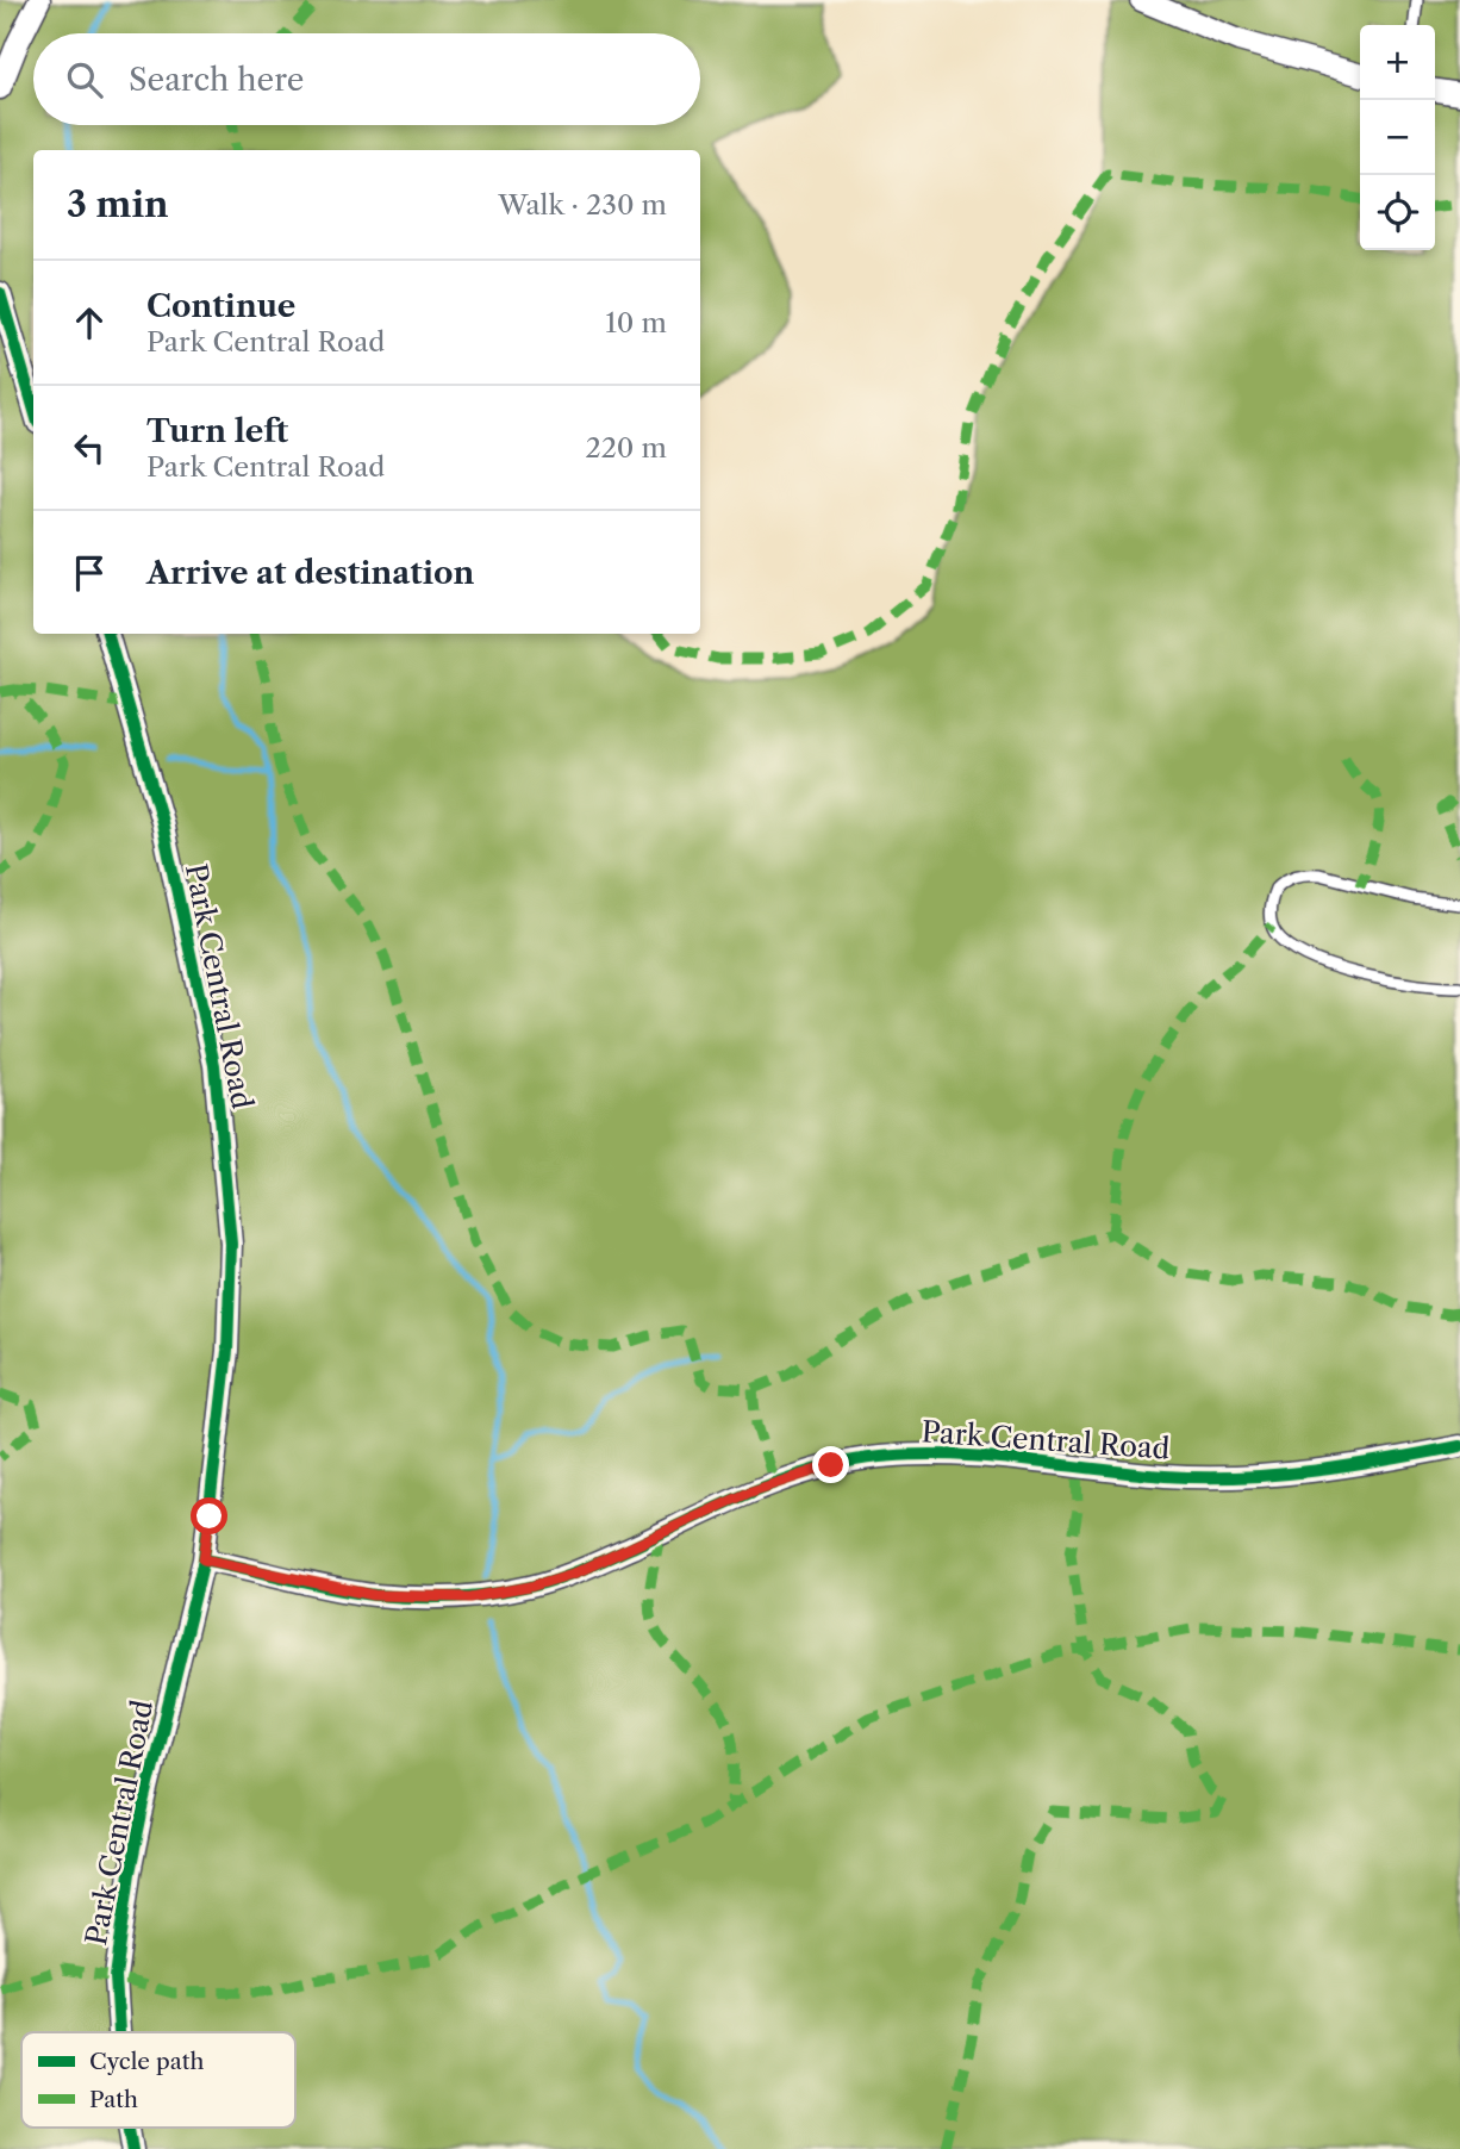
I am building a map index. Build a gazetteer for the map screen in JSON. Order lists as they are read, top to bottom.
{
  "streets": {
    "street": ["Park Central Road"]
  },
  "legend": ["Cycle path", "Path"],
  "page": {
    "map_buttons": ["+", "−"],
    "search": "Search here",
    "heading": ["3 min", "Walk · 230 m"],
    "list": [
      ["Continue", "Park Central Road", "10 m"],
      ["Turn left", "Park Central Road", "220 m"],
      "Arrive at destination"
    ]
  }
}
